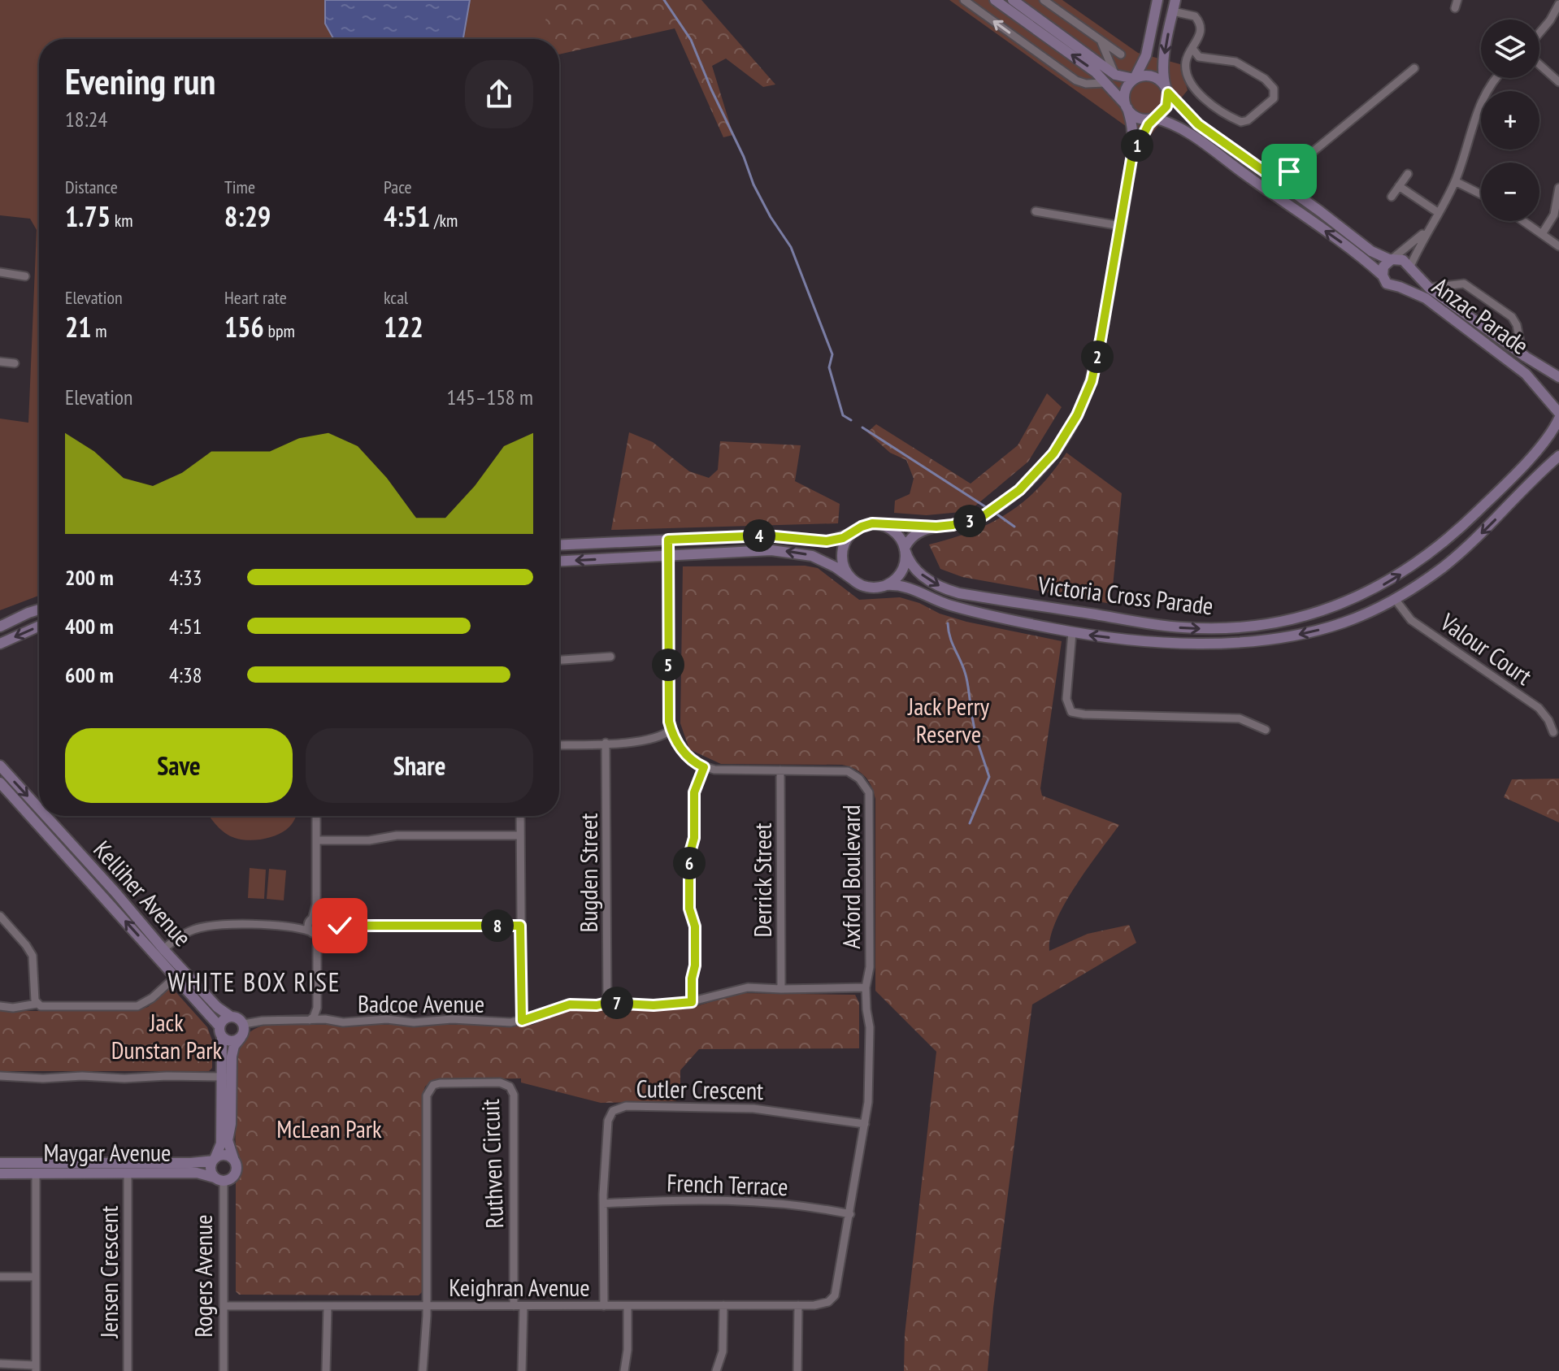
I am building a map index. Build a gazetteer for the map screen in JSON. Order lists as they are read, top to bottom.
{
  "streets": {
    "main road": [
      "Anzac Parade",
      "Victoria Cross Parade",
      "Kelliher Avenue",
      "Maygar Avenue",
      "Rogers Avenue"
    ],
    "street": [
      "Valour Court",
      "Bugden Street",
      "Axford Boulevard",
      "Derrick Street",
      "Badcoe Avenue",
      "Cutler Crescent",
      "Ruthven Circuit",
      "French Terrace",
      "Jensen Crescent",
      "Keighran Avenue"
    ]
  },
  "crossings": [
    ["Victoria Cross Parade", "Valour Court"],
    ["Bugden Street", "Badcoe Avenue"],
    ["Axford Boulevard", "Derrick Street"],
    ["Axford Boulevard", "Badcoe Avenue"],
    ["Axford Boulevard", "Cutler Crescent"],
    ["Axford Boulevard", "French Terrace"],
    ["Axford Boulevard", "Keighran Avenue"],
    ["Derrick Street", "Badcoe Avenue"],
    ["Kelliher Avenue", "Badcoe Avenue"],
    ["Kelliher Avenue", "Rogers Avenue"],
    ["Badcoe Avenue", "Rogers Avenue"],
    ["Cutler Crescent", "French Terrace"],
    ["Cutler Crescent", "Keighran Avenue"],
    ["Maygar Avenue", "Jensen Crescent"],
    ["Maygar Avenue", "Rogers Avenue"],
    ["Ruthven Circuit", "Keighran Avenue"],
    ["Rogers Avenue", "Keighran Avenue"]
  ],
  "districts": ["WHITE BOX RISE"],
  "parks": ["Jack Perry Reserve", "Jack Dunstan Park", "McLean Park"],
  "page": {
    "map_buttons": ["+", "−"],
    "heading": ["Evening run", "18:24"],
    "pins": [
      "1",
      "2",
      "3",
      "4",
      "5",
      "6",
      "8",
      "7"
    ],
    "stats": [
      ["Distance", "1.75 km"],
      ["Time", "8:29"],
      ["Pace", "4:51 /km"],
      ["Elevation", "21 m"],
      ["Heart rate", "156 bpm"],
      ["kcal", "122"]
    ],
    "chart": ["Elevation", "145–158 m"],
    "list": [
      {
        "name": "200 m",
        "note": "4:33"
      },
      {
        "name": "400 m",
        "note": "4:51"
      },
      {
        "name": "600 m",
        "note": "4:38"
      }
    ],
    "buttons": ["Save", "Share"]
  }
}
